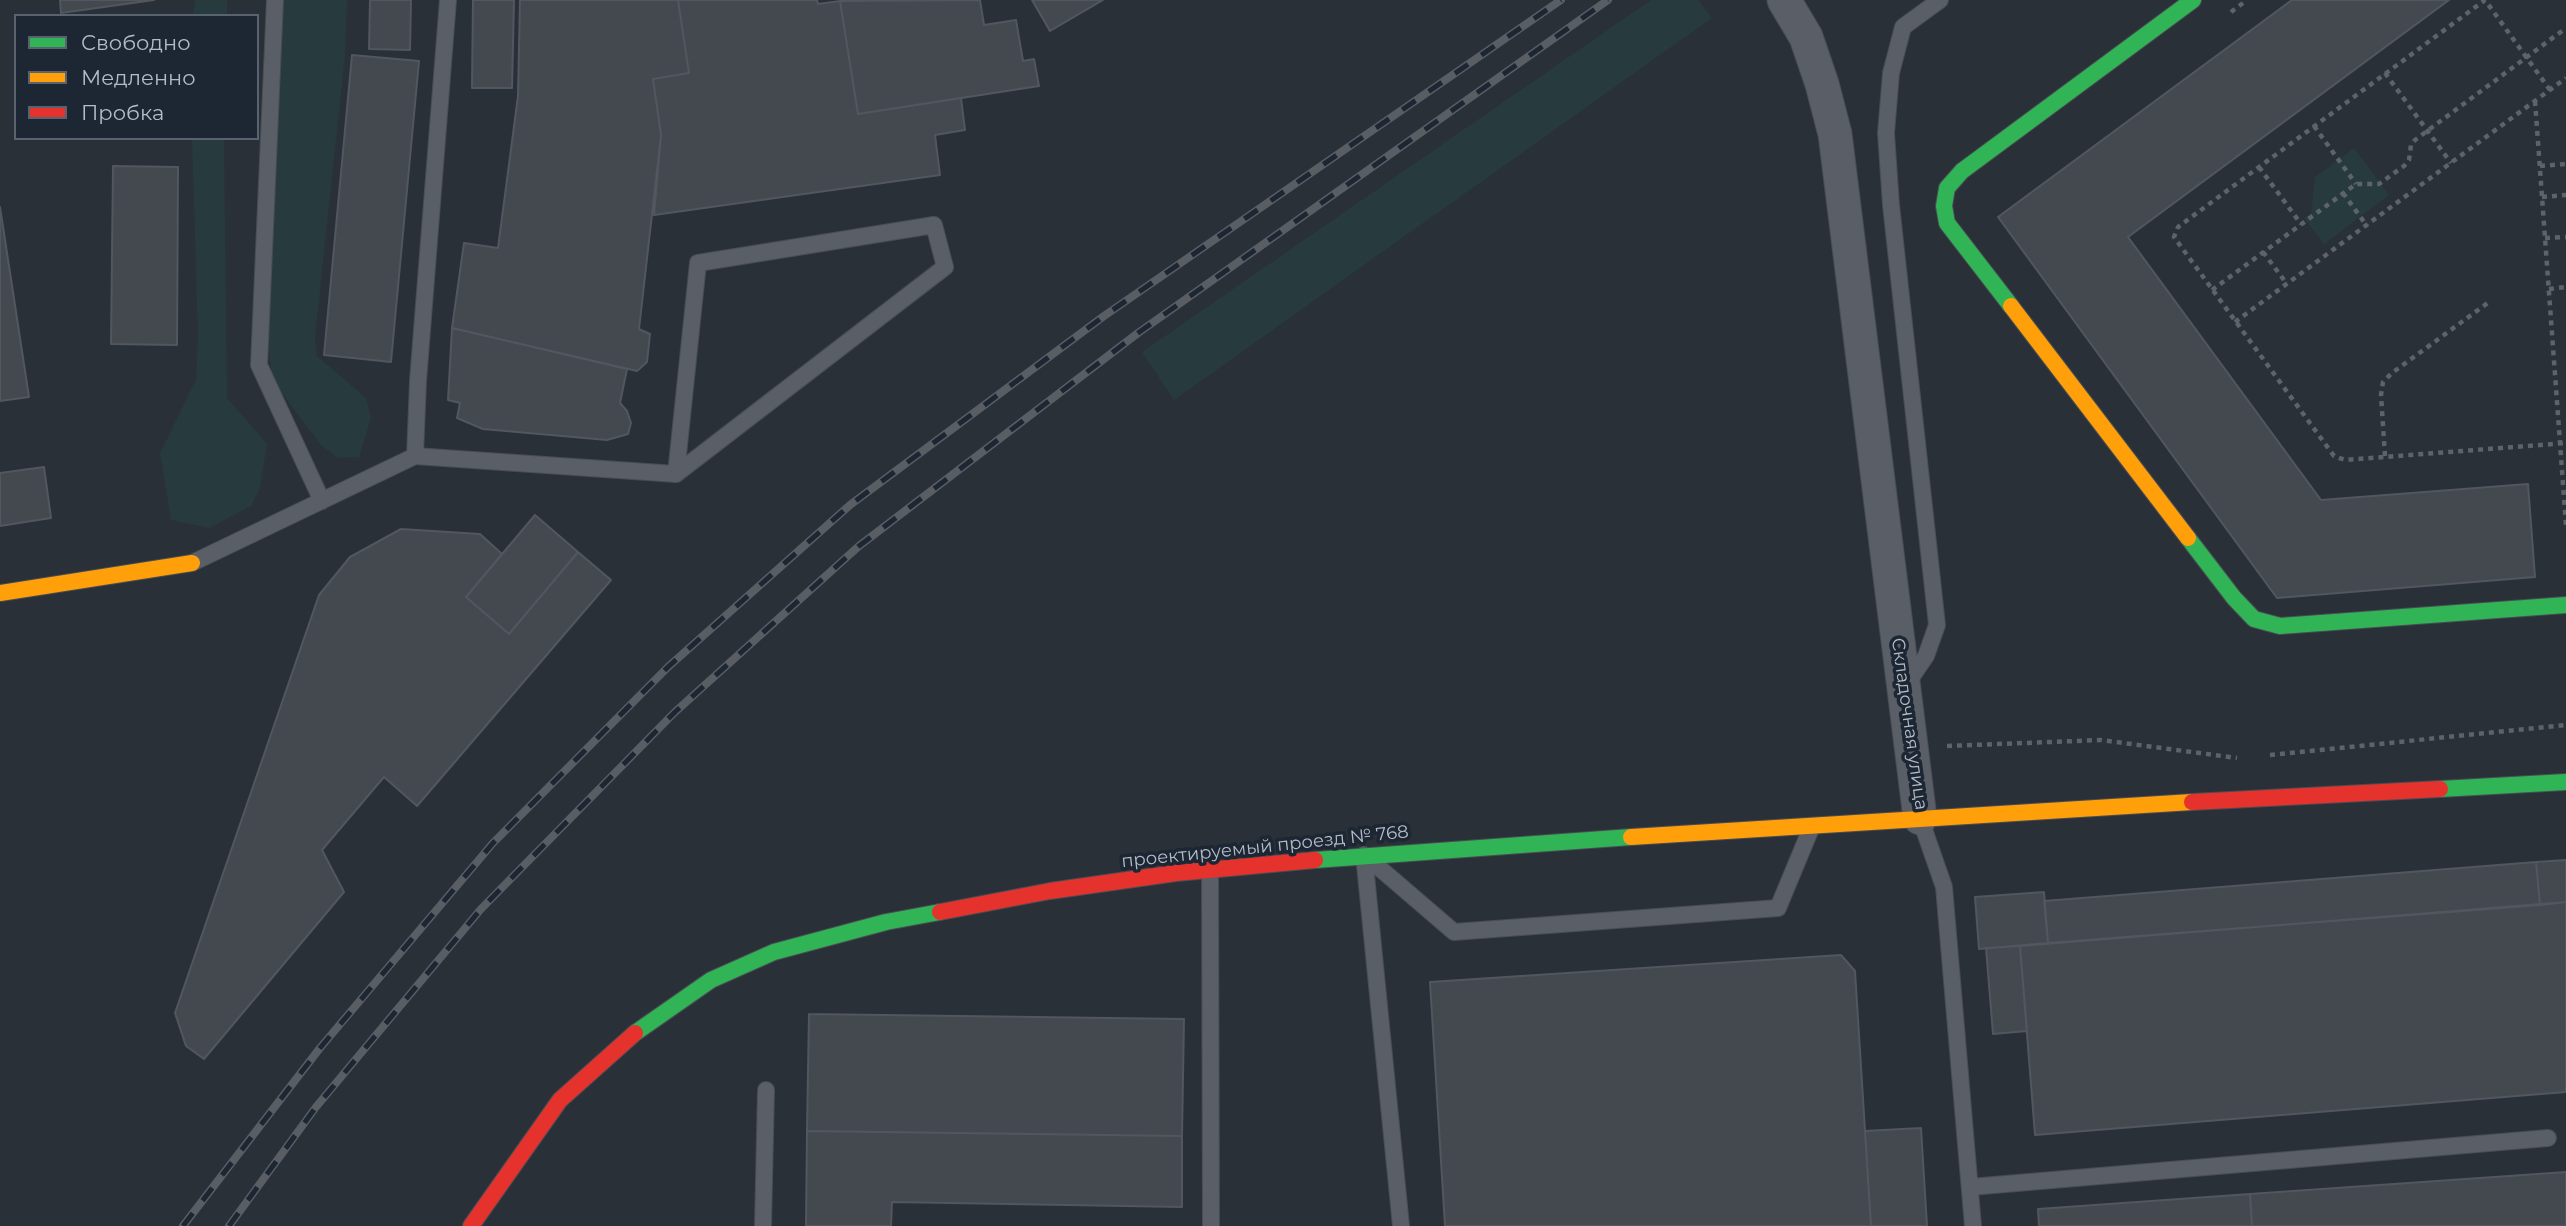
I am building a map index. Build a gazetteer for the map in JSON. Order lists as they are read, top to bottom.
{
  "streets": {
    "street": ["Складочная улица", "проектируемый проезд № 768"]
  },
  "crossings": [
    ["Складочная улица", "проектируемый проезд № 768"]
  ],
  "legend": ["Свободно", "Медленно", "Пробка"]
}
